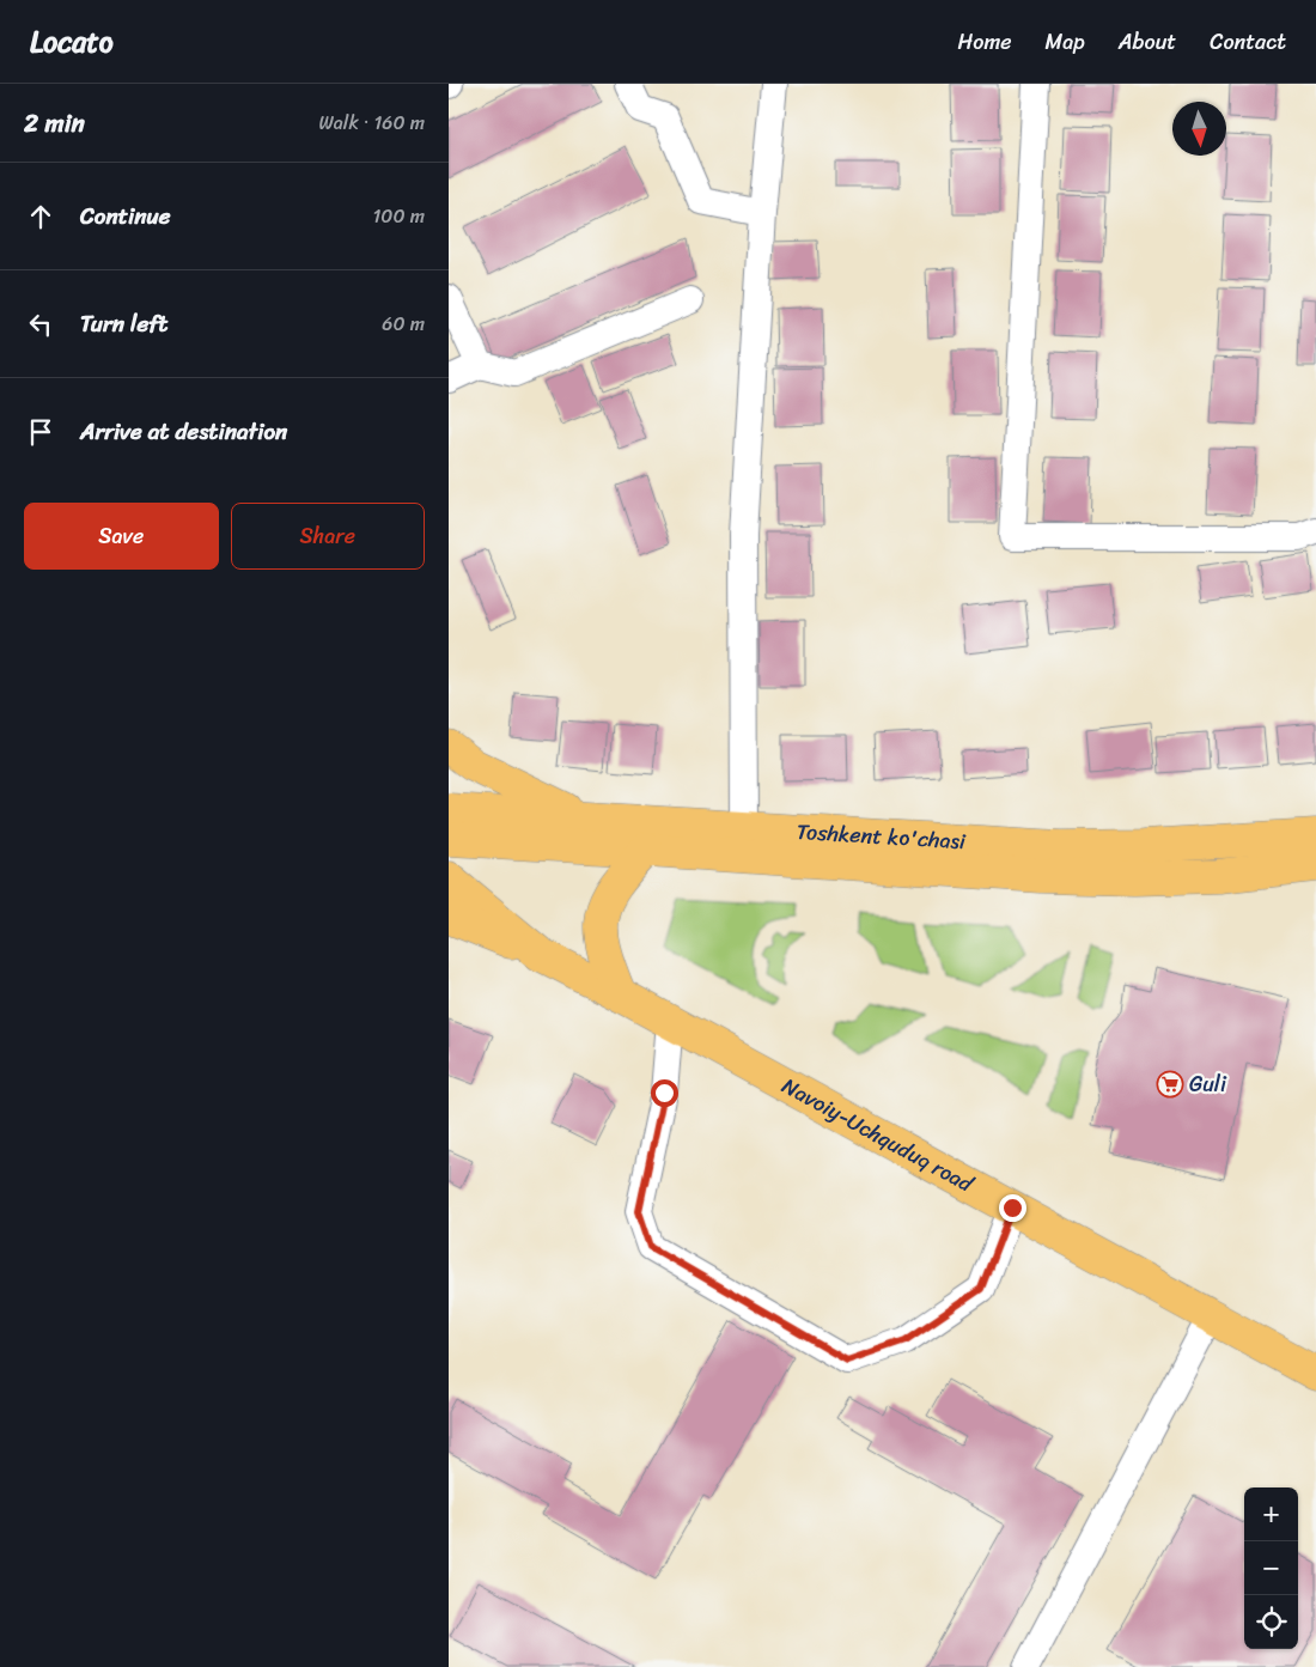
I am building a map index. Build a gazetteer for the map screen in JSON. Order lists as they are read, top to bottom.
{
  "streets": {
    "highway": ["Toshkent ko'chasi", "Navoiy-Uchquduq road"]
  },
  "places": {
    "supermarket": ["Guli"]
  },
  "north": "bottom",
  "page": {
    "header": "Locato",
    "nav": [
      "Home",
      "Map",
      "About",
      "Contact"
    ],
    "heading": ["2 min", "Walk · 160 m"],
    "list": [
      ["Continue", "100 m"],
      ["Turn left", "60 m"],
      "Arrive at destination"
    ],
    "buttons": ["Save", "Share"],
    "map_buttons": ["+", "−"]
  }
}
